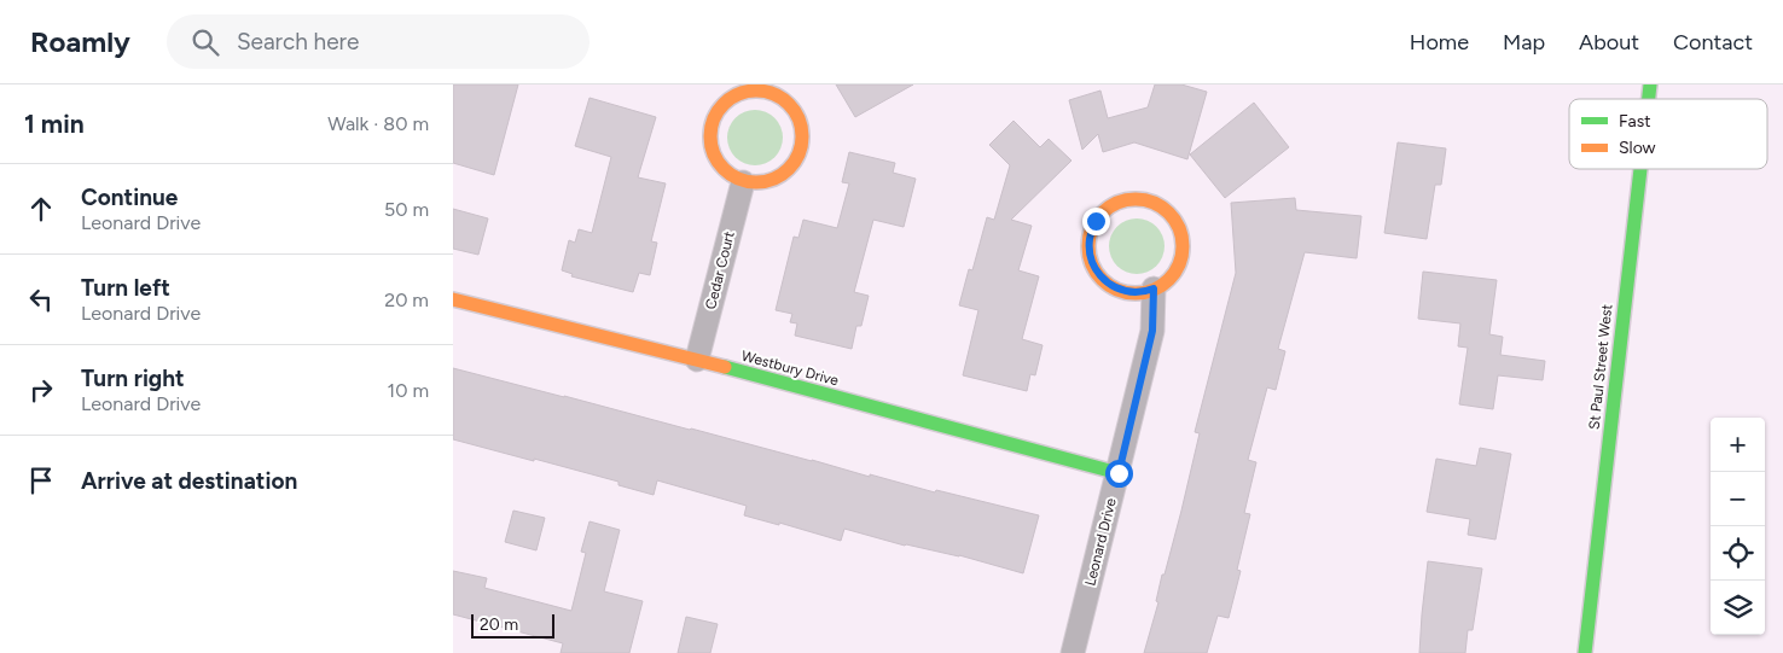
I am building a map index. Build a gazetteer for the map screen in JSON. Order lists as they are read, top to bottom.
{
  "streets": {
    "street": [
      "Cedar Court",
      "St Paul Street West",
      "Westbury Drive",
      "Leonard Drive"
    ]
  },
  "crossings": [
    ["Cedar Court", "Westbury Drive"],
    ["Westbury Drive", "Leonard Drive"]
  ],
  "legend": ["Fast", "Slow"],
  "scale_bar": "20 m",
  "page": {
    "header": "Roamly",
    "search": "Search here",
    "nav": [
      "Home",
      "Map",
      "About",
      "Contact"
    ],
    "heading": ["1 min", "Walk · 80 m"],
    "list": [
      ["Continue", "Leonard Drive", "50 m"],
      ["Turn left", "Leonard Drive", "20 m"],
      ["Turn right", "Leonard Drive", "10 m"],
      "Arrive at destination"
    ],
    "map_buttons": ["+", "−"],
    "scale": "20 m"
  }
}
